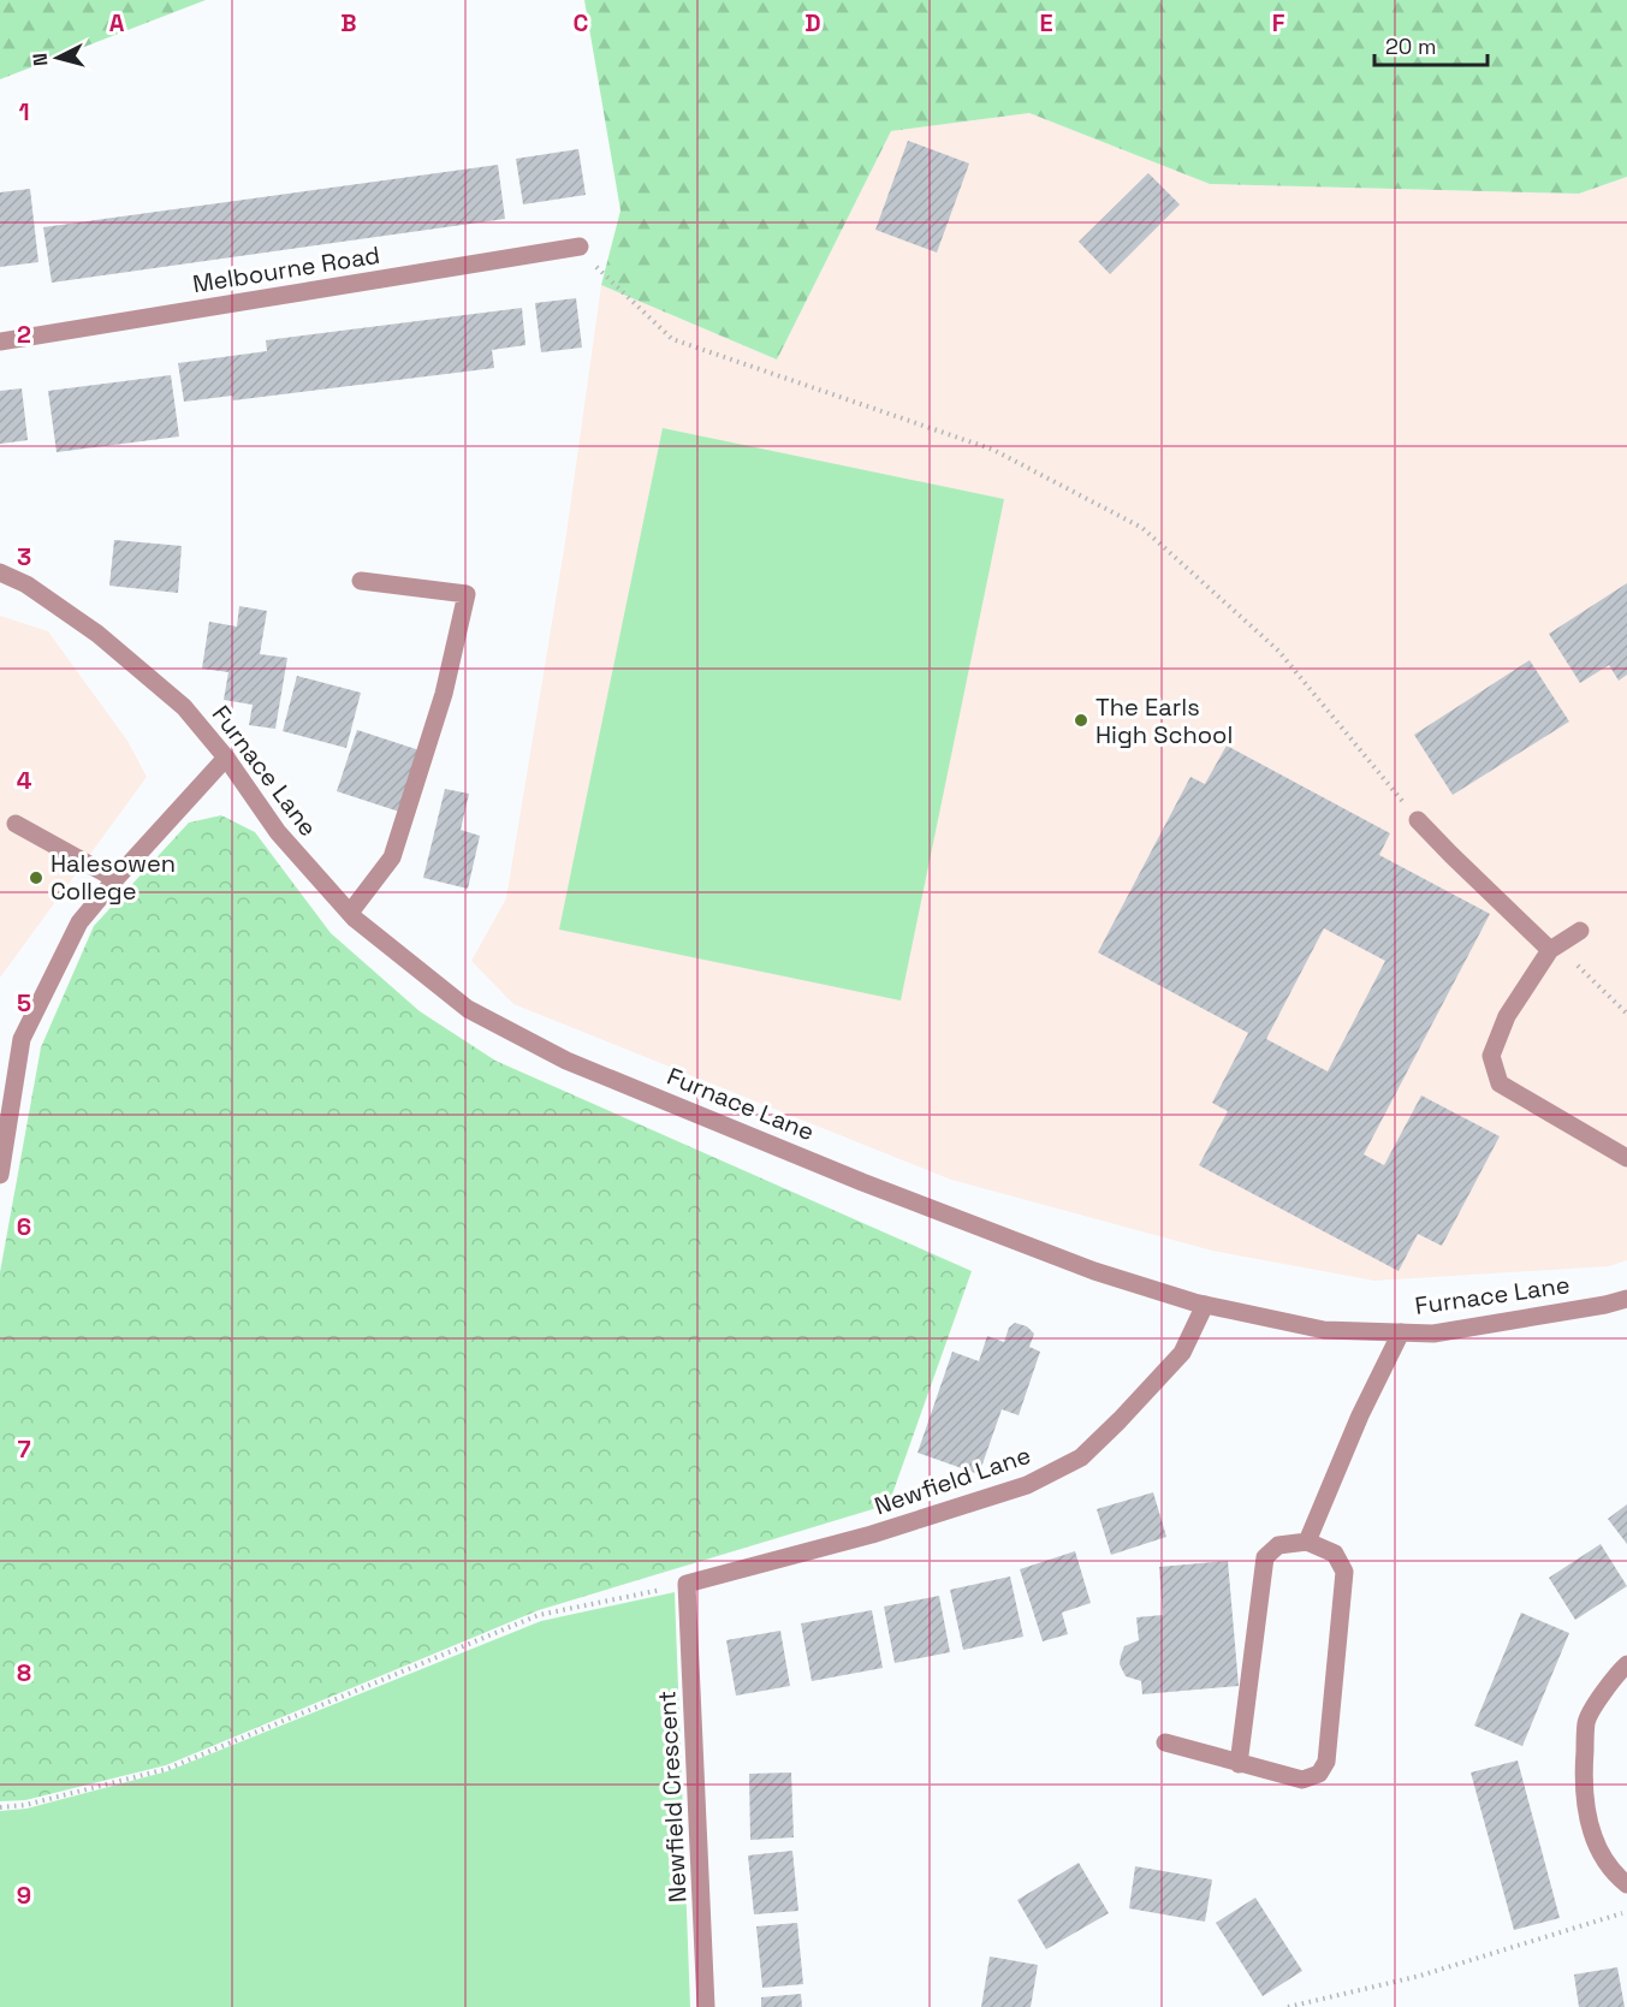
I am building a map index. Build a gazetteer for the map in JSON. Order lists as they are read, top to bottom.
{
  "streets": {
    "street": [
      "Melbourne Road",
      "Furnace Lane",
      "Newfield Lane",
      "Newfield Crescent"
    ]
  },
  "crossings": [
    ["Furnace Lane", "Newfield Lane"],
    ["Newfield Lane", "Newfield Crescent"]
  ],
  "places": ["The Earls High School", "Halesowen College"],
  "scale_bar": "20 m",
  "north": "left",
  "grid": {
    "columns": [
      "A",
      "B",
      "C",
      "D",
      "E",
      "F"
    ],
    "rows": [
      "1",
      "2",
      "3",
      "4",
      "5",
      "6",
      "7",
      "8",
      "9"
    ]
  }
}
